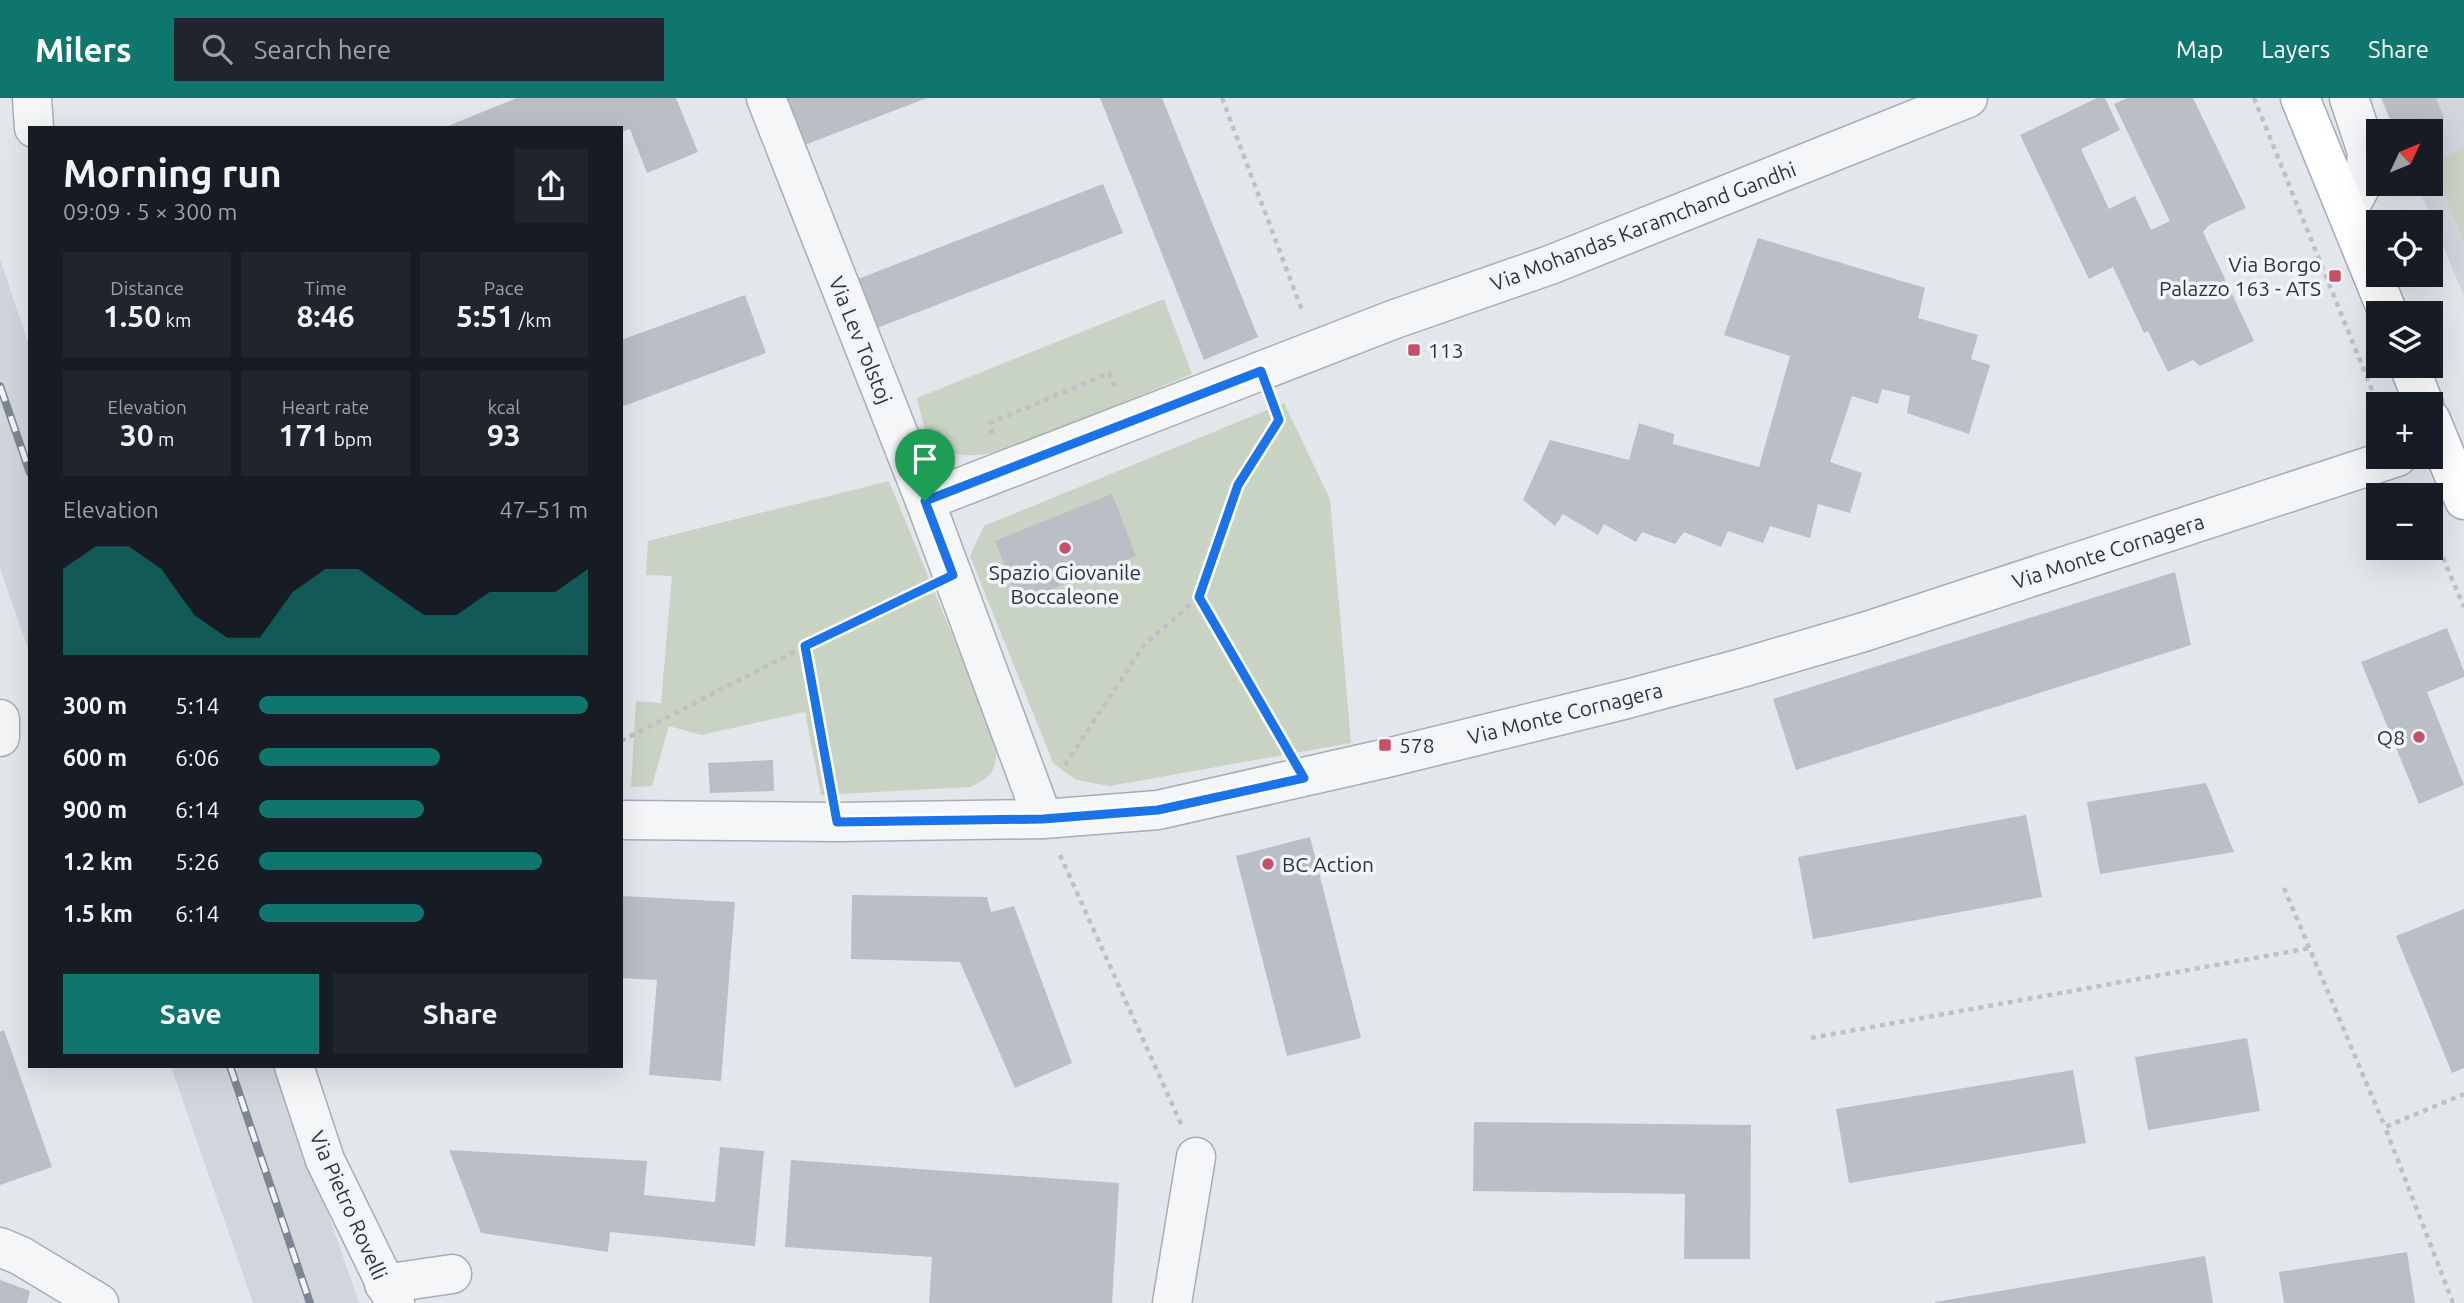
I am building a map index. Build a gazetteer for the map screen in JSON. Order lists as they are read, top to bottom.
{
  "streets": {
    "street": [
      "Via Mohandas Karamchand Gandhi",
      "Via Lev Tolstoj",
      "Via Monte Cornagera",
      "Via Pietro Rovelli"
    ]
  },
  "crossings": [
    ["Via Mohandas Karamchand Gandhi", "Via Lev Tolstoj"],
    ["Via Lev Tolstoj", "Via Monte Cornagera"]
  ],
  "places": {
    "transit": ["Via Borgo Palazzo 163 - ATS", "113", "578"],
    "other": ["Spazio Giovanile Boccaleone", "Q8", "BC Action"]
  },
  "north": "top right",
  "page": {
    "header": "Milers",
    "search": "Search here",
    "nav": ["Map", "Layers", "Share"],
    "map_buttons": ["+", "−"],
    "heading": ["Morning run", "09:09 · 5 × 300 m"],
    "stats": [
      ["Distance", "1.50 km"],
      ["Time", "8:46"],
      ["Pace", "5:51 /km"],
      ["Elevation", "30 m"],
      ["Heart rate", "171 bpm"],
      ["kcal", "93"]
    ],
    "chart": ["Elevation", "47–51 m"],
    "list": [
      {
        "name": "300 m",
        "note": "5:14"
      },
      {
        "name": "600 m",
        "note": "6:06"
      },
      {
        "name": "900 m",
        "note": "6:14"
      },
      {
        "name": "1.2 km",
        "note": "5:26"
      },
      {
        "name": "1.5 km",
        "note": "6:14"
      }
    ],
    "buttons": ["Save", "Share"]
  }
}
